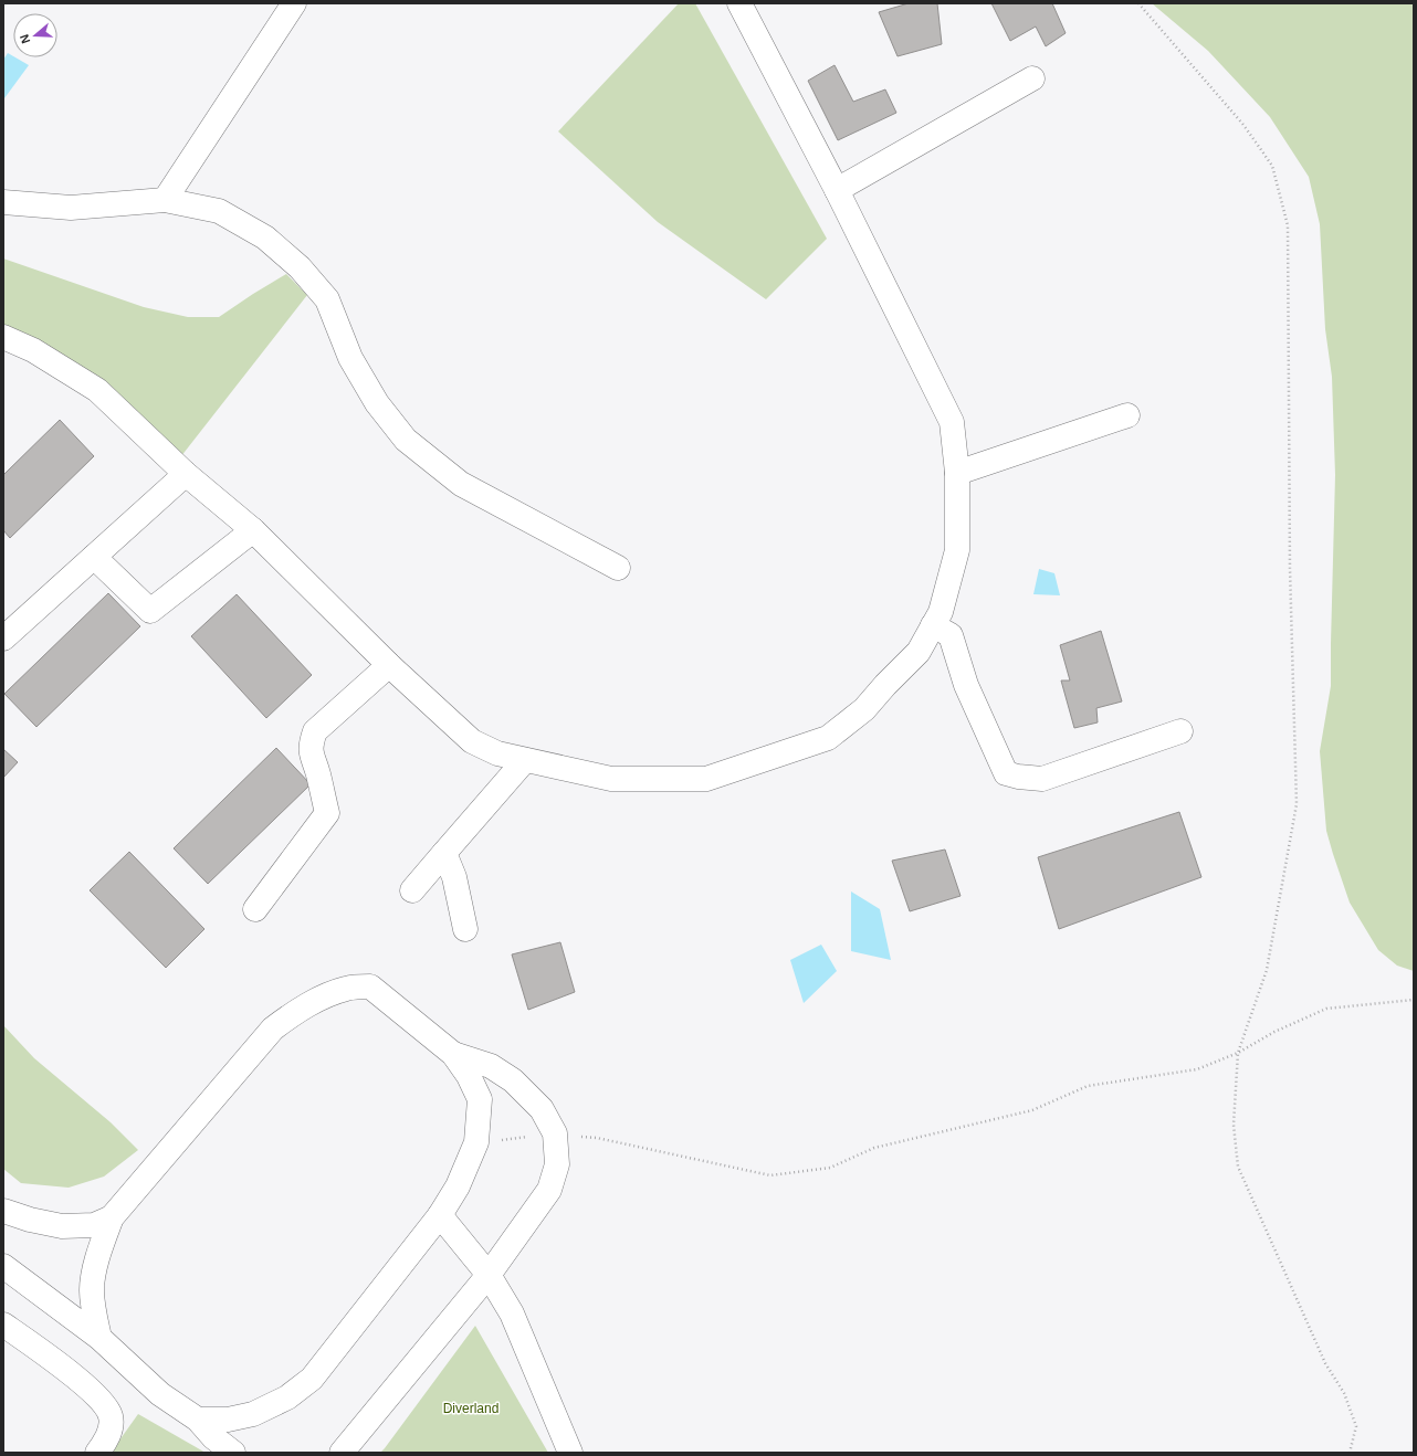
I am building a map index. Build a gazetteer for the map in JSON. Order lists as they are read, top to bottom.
{
  "parks": ["Diverland"],
  "north": "left"
}
